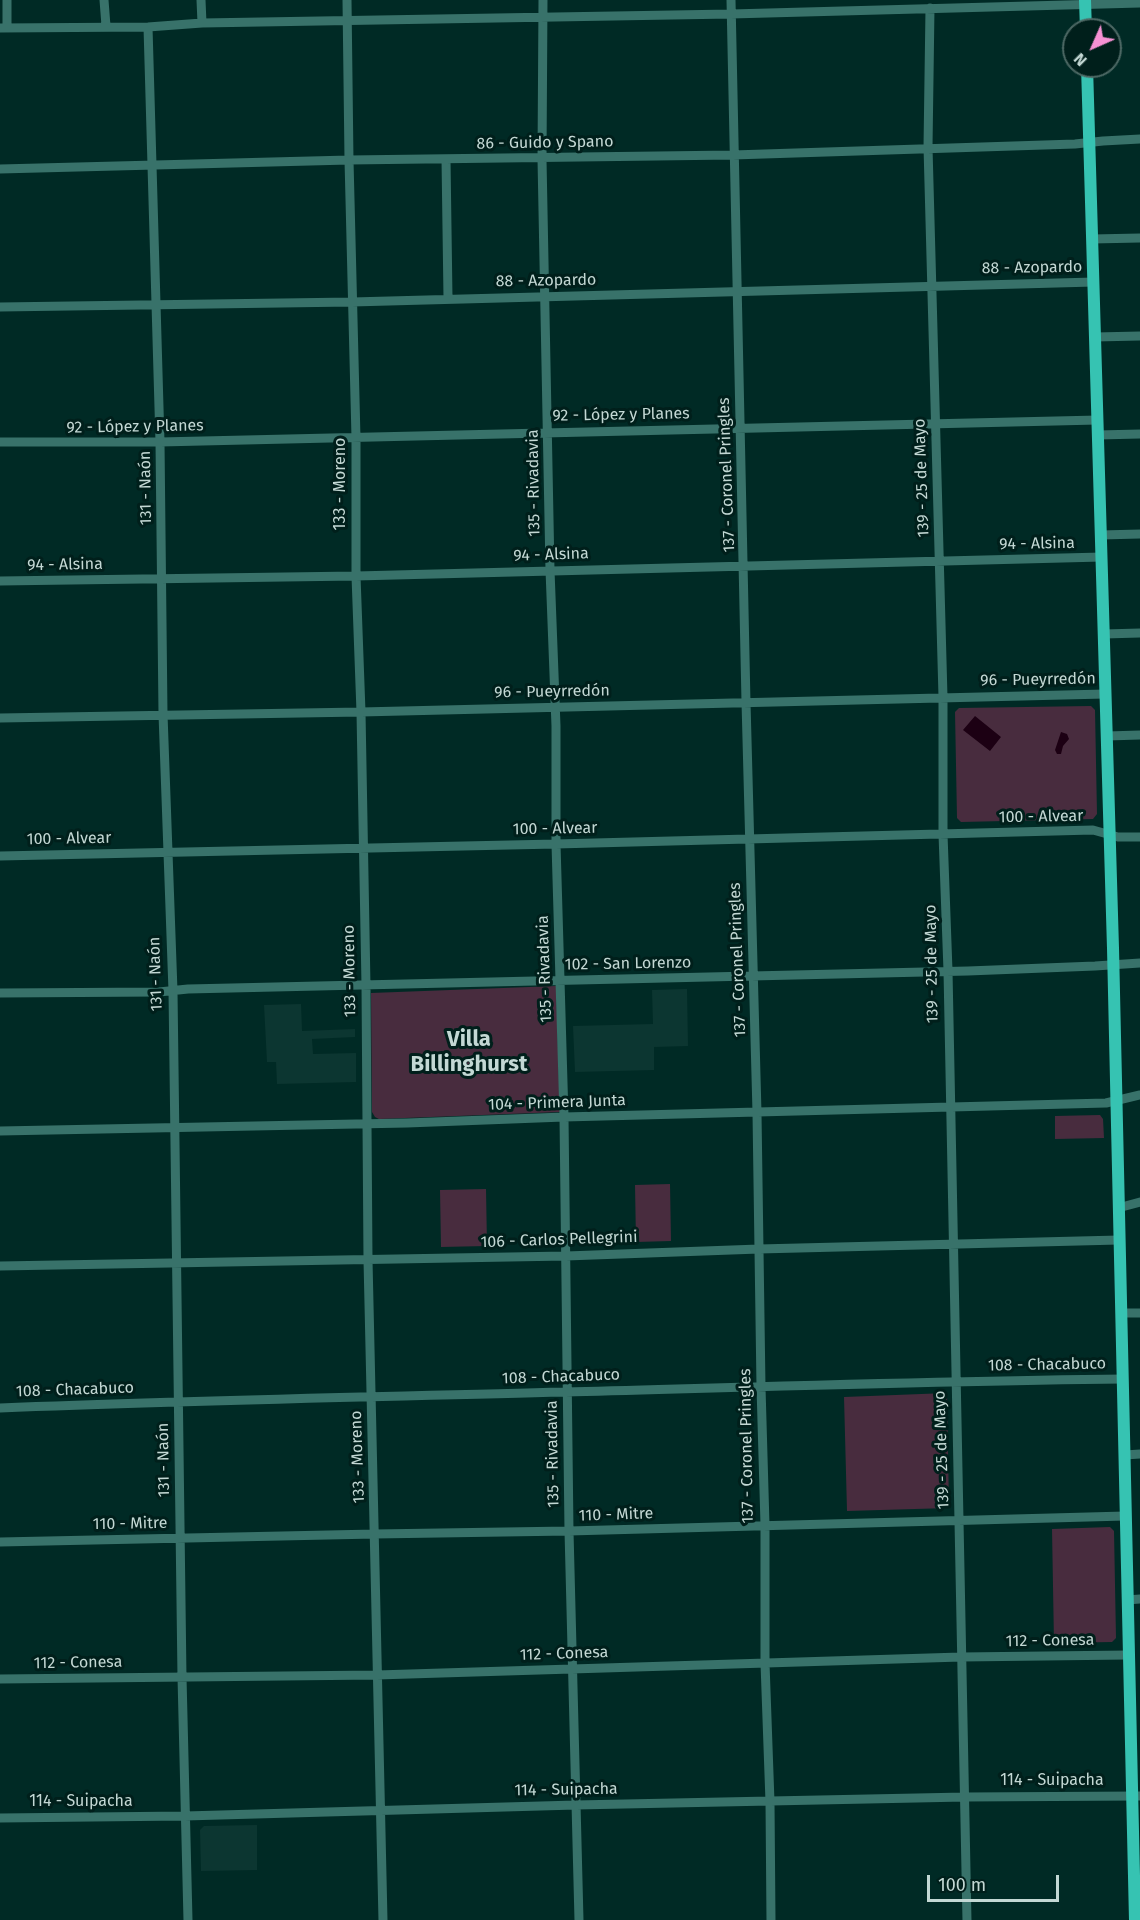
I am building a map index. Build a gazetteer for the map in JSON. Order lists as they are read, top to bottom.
{
  "streets": {
    "street": [
      "86 - Guido y Spano",
      "88 - Azopardo",
      "92 - López y Planes",
      "137 - Coronel Pringles",
      "139 - 25 de Mayo",
      "135 - Rivadavia",
      "133 - Moreno",
      "131 - Naón",
      "94 - Alsina",
      "96 - Pueyrredón",
      "100 - Alvear",
      "102 - San Lorenzo",
      "104 - Primera Junta",
      "106 - Carlos Pellegrini",
      "108 - Chacabuco",
      "110 - Mitre",
      "112 - Conesa",
      "114 - Suipacha"
    ]
  },
  "crossings": [
    ["86 - Guido y Spano", "137 - Coronel Pringles"],
    ["86 - Guido y Spano", "139 - 25 de Mayo"],
    ["86 - Guido y Spano", "135 - Rivadavia"],
    ["86 - Guido y Spano", "133 - Moreno"],
    ["86 - Guido y Spano", "131 - Naón"],
    ["88 - Azopardo", "137 - Coronel Pringles"],
    ["88 - Azopardo", "139 - 25 de Mayo"],
    ["88 - Azopardo", "135 - Rivadavia"],
    ["88 - Azopardo", "133 - Moreno"],
    ["88 - Azopardo", "131 - Naón"],
    ["92 - López y Planes", "137 - Coronel Pringles"],
    ["92 - López y Planes", "139 - 25 de Mayo"],
    ["92 - López y Planes", "135 - Rivadavia"],
    ["92 - López y Planes", "133 - Moreno"],
    ["92 - López y Planes", "131 - Naón"],
    ["137 - Coronel Pringles", "94 - Alsina"],
    ["137 - Coronel Pringles", "96 - Pueyrredón"],
    ["137 - Coronel Pringles", "100 - Alvear"],
    ["137 - Coronel Pringles", "102 - San Lorenzo"],
    ["137 - Coronel Pringles", "104 - Primera Junta"],
    ["137 - Coronel Pringles", "106 - Carlos Pellegrini"],
    ["137 - Coronel Pringles", "108 - Chacabuco"],
    ["137 - Coronel Pringles", "110 - Mitre"],
    ["137 - Coronel Pringles", "112 - Conesa"],
    ["137 - Coronel Pringles", "114 - Suipacha"],
    ["139 - 25 de Mayo", "94 - Alsina"],
    ["139 - 25 de Mayo", "96 - Pueyrredón"],
    ["139 - 25 de Mayo", "100 - Alvear"],
    ["139 - 25 de Mayo", "102 - San Lorenzo"],
    ["139 - 25 de Mayo", "104 - Primera Junta"],
    ["139 - 25 de Mayo", "106 - Carlos Pellegrini"],
    ["139 - 25 de Mayo", "108 - Chacabuco"],
    ["139 - 25 de Mayo", "110 - Mitre"],
    ["139 - 25 de Mayo", "112 - Conesa"],
    ["139 - 25 de Mayo", "114 - Suipacha"],
    ["135 - Rivadavia", "94 - Alsina"],
    ["135 - Rivadavia", "96 - Pueyrredón"],
    ["135 - Rivadavia", "100 - Alvear"],
    ["135 - Rivadavia", "102 - San Lorenzo"],
    ["135 - Rivadavia", "104 - Primera Junta"],
    ["135 - Rivadavia", "106 - Carlos Pellegrini"],
    ["135 - Rivadavia", "108 - Chacabuco"],
    ["135 - Rivadavia", "110 - Mitre"],
    ["135 - Rivadavia", "112 - Conesa"],
    ["135 - Rivadavia", "114 - Suipacha"],
    ["133 - Moreno", "94 - Alsina"],
    ["133 - Moreno", "96 - Pueyrredón"],
    ["133 - Moreno", "100 - Alvear"],
    ["133 - Moreno", "102 - San Lorenzo"],
    ["133 - Moreno", "104 - Primera Junta"],
    ["133 - Moreno", "106 - Carlos Pellegrini"],
    ["133 - Moreno", "108 - Chacabuco"],
    ["133 - Moreno", "110 - Mitre"],
    ["133 - Moreno", "112 - Conesa"],
    ["133 - Moreno", "114 - Suipacha"],
    ["131 - Naón", "94 - Alsina"],
    ["131 - Naón", "96 - Pueyrredón"],
    ["131 - Naón", "100 - Alvear"],
    ["131 - Naón", "102 - San Lorenzo"],
    ["131 - Naón", "104 - Primera Junta"],
    ["131 - Naón", "106 - Carlos Pellegrini"],
    ["131 - Naón", "108 - Chacabuco"],
    ["131 - Naón", "110 - Mitre"],
    ["131 - Naón", "112 - Conesa"],
    ["131 - Naón", "114 - Suipacha"]
  ],
  "districts": ["Villa Billinghurst"],
  "scale_bar": "100 m",
  "north": "bottom left"
}
